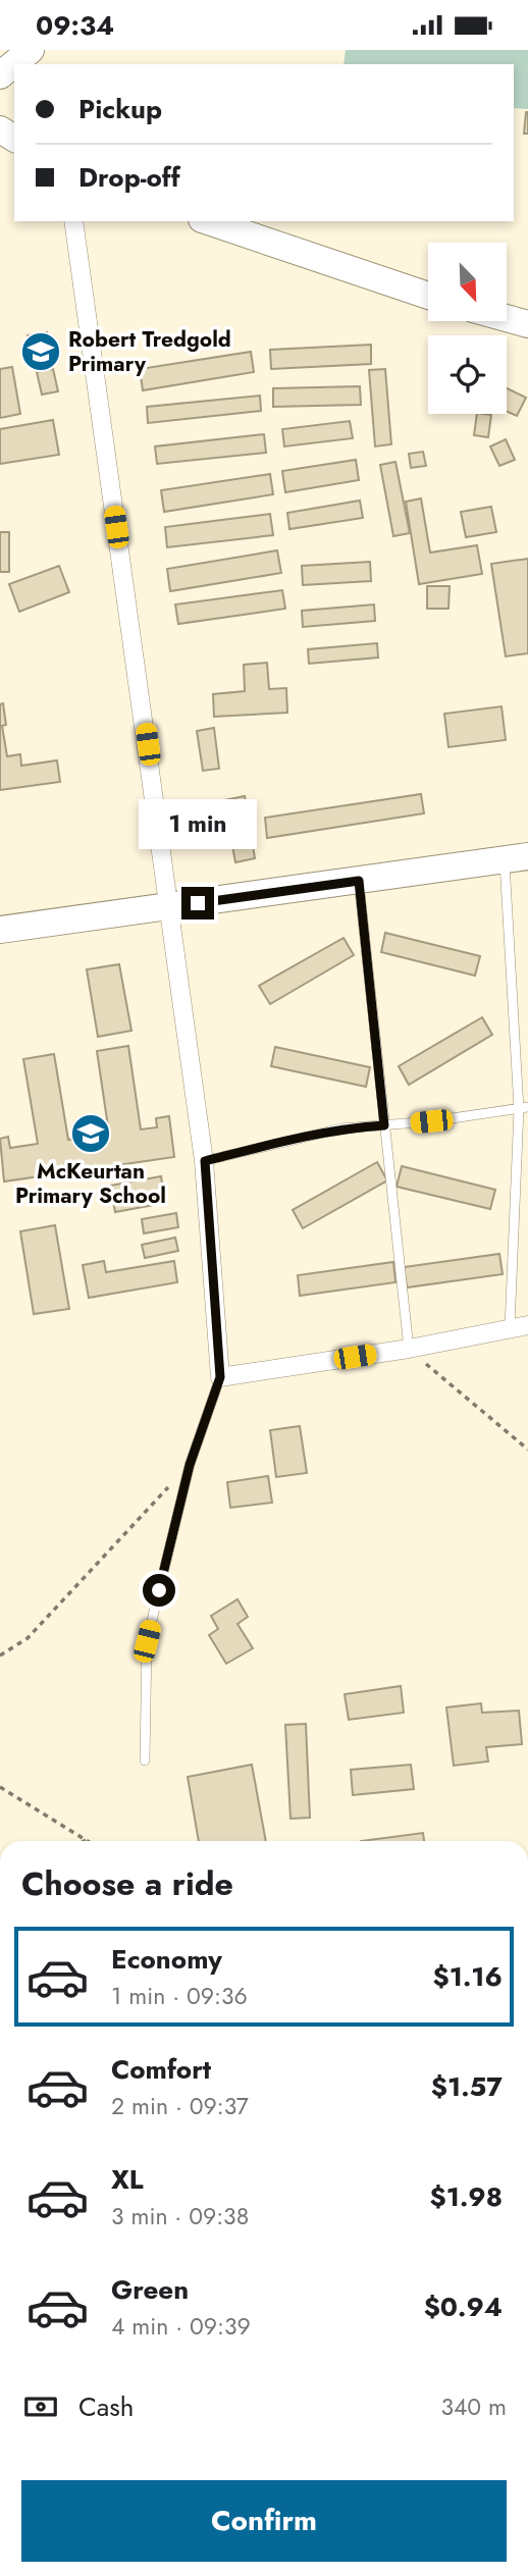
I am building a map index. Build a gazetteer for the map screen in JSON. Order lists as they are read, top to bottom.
{
  "places": {
    "school or university": ["Robert Tredgold Primary", "McKeurtan Primary School"]
  },
  "north": "bottom right",
  "page": {
    "status": "09:34",
    "banner": ["Pickup", "Drop-off"],
    "bubble": "1 min",
    "heading": "Choose a ride",
    "list": [
      {
        "name": "Economy",
        "note": "1 min · 09:36",
        "value": "$1.16"
      },
      {
        "name": "Comfort",
        "note": "2 min · 09:37",
        "value": "$1.57"
      },
      {
        "name": "XL",
        "note": "3 min · 09:38",
        "value": "$1.98"
      },
      {
        "name": "Green",
        "note": "4 min · 09:39",
        "value": "$0.94"
      }
    ],
    "pay": ["Cash", "340 m"],
    "buttons": "Confirm"
  }
}
